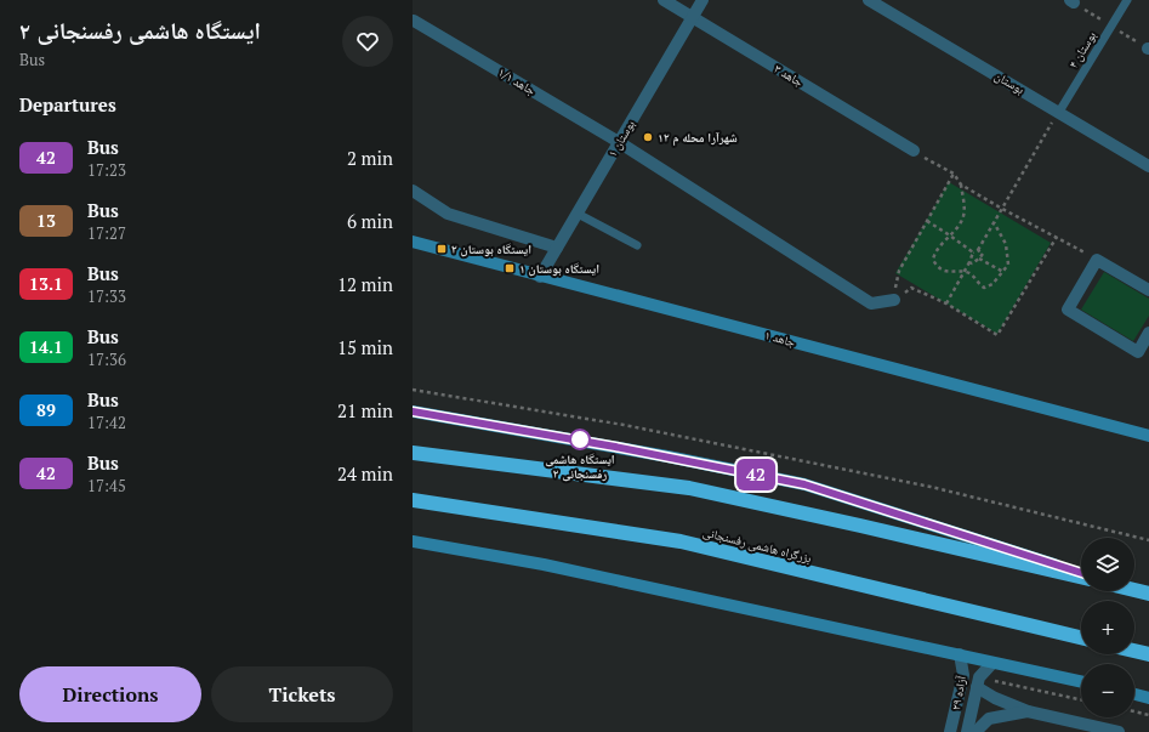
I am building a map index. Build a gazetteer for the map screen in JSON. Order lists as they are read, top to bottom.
{
  "streets": {
    "highway": ["بزرگراه هاشمی رفسنجانی"],
    "street": [
      "جاهد ۳",
      "جاهد ۱/۱",
      "بوستان",
      "بوستان ۱",
      "جاهد ۱",
      "آزاده ۲۹"
    ],
    "lane": ["بوستان ۴"]
  },
  "crossings": [
    ["بوستان ۴", "بوستان"],
    ["جاهد ۳", "بوستان ۱"],
    ["جاهد ۱/۱", "بوستان ۱"],
    ["بوستان ۱", "جاهد ۱"]
  ],
  "places": {
    "other": ["شهرآرا محله م ۱۲", "ایستگاه هاشمی رفسنجانی ۲"],
    "transit": ["ایستگاه بوستان ۲", "ایستگاه بوستان ۱"]
  },
  "lines": ["bus line 42"],
  "page": {
    "heading": [
      ["ایستگاه هاشمی رفسنجانی ۲", "Bus"],
      "Departures"
    ],
    "on_map": "42",
    "list": [
      {
        "mark": "42",
        "name": "Bus",
        "note": "17:23",
        "value": "2 min"
      },
      {
        "mark": "13",
        "name": "Bus",
        "note": "17:27",
        "value": "6 min"
      },
      {
        "mark": "13.1",
        "name": "Bus",
        "note": "17:33",
        "value": "12 min"
      },
      {
        "mark": "14.1",
        "name": "Bus",
        "note": "17:36",
        "value": "15 min"
      },
      {
        "mark": "89",
        "name": "Bus",
        "note": "17:42",
        "value": "21 min"
      },
      {
        "mark": "42",
        "name": "Bus",
        "note": "17:45",
        "value": "24 min"
      }
    ],
    "map_buttons": ["+", "−"],
    "buttons": ["Directions", "Tickets"]
  }
}
